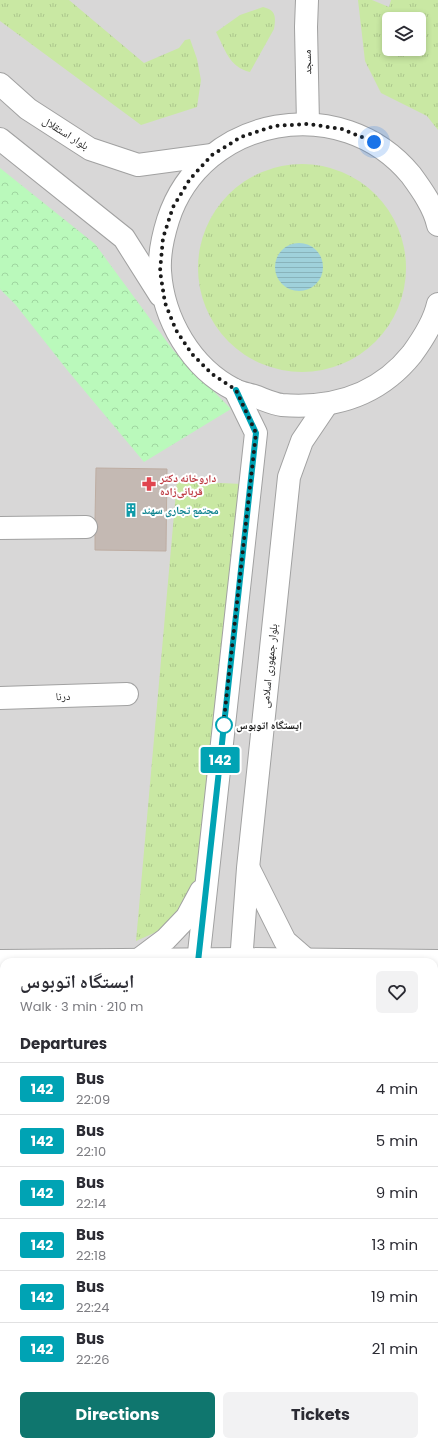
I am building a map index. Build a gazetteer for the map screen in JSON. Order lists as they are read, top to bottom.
{
  "streets": {
    "street": [
      "مسجد",
      "بلوار استقلال",
      "بلوار جمهوری اسلامی",
      "درنا"
    ]
  },
  "places": {
    "pharmacy": ["داروخانه دکتر قربانی‌زاده"],
    "building": ["مجتمع تجاری سهند"],
    "other": ["ایستگاه اتوبوس"]
  },
  "lines": ["bus line 142"],
  "page": {
    "on_map": "142",
    "heading": [
      ["ایستگاه اتوبوس", "Walk · 3 min · 210 m"],
      "Departures"
    ],
    "list": [
      {
        "mark": "142",
        "name": "Bus",
        "note": "22:09",
        "value": "4 min"
      },
      {
        "mark": "142",
        "name": "Bus",
        "note": "22:10",
        "value": "5 min"
      },
      {
        "mark": "142",
        "name": "Bus",
        "note": "22:14",
        "value": "9 min"
      },
      {
        "mark": "142",
        "name": "Bus",
        "note": "22:18",
        "value": "13 min"
      },
      {
        "mark": "142",
        "name": "Bus",
        "note": "22:24",
        "value": "19 min"
      },
      {
        "mark": "142",
        "name": "Bus",
        "note": "22:26",
        "value": "21 min"
      }
    ],
    "buttons": ["Directions", "Tickets"]
  }
}
